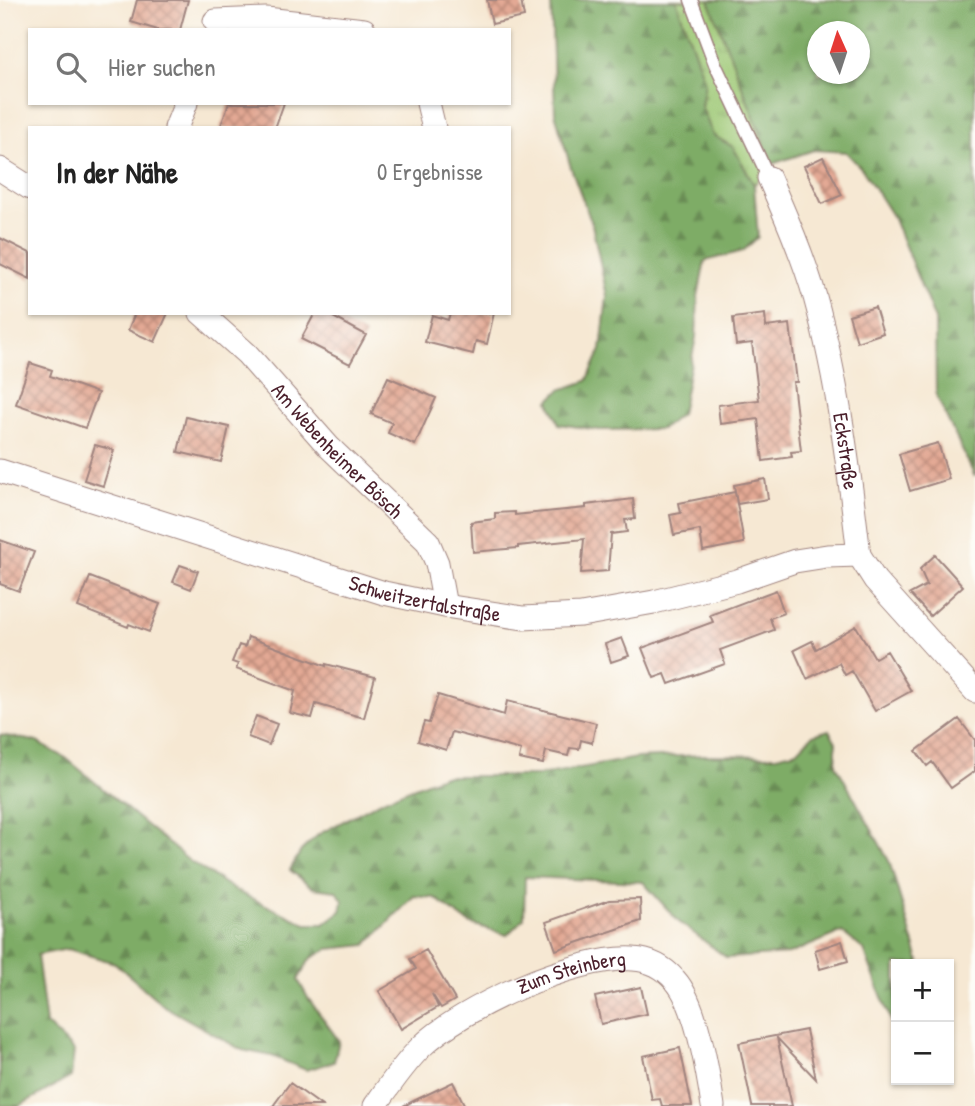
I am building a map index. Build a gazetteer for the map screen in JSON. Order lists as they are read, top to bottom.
{
  "streets": {
    "street": [
      "Am Webenheimer Bösch",
      "Eckstraße",
      "Schweitzertalstraße",
      "Zum Steinberg"
    ]
  },
  "crossings": [
    ["Am Webenheimer Bösch", "Schweitzertalstraße"],
    ["Eckstraße", "Schweitzertalstraße"]
  ],
  "north": "top",
  "page": {
    "search": "Hier suchen",
    "heading": ["In der Nähe", "0 Ergebnisse"],
    "map_buttons": ["+", "−"]
  }
}
